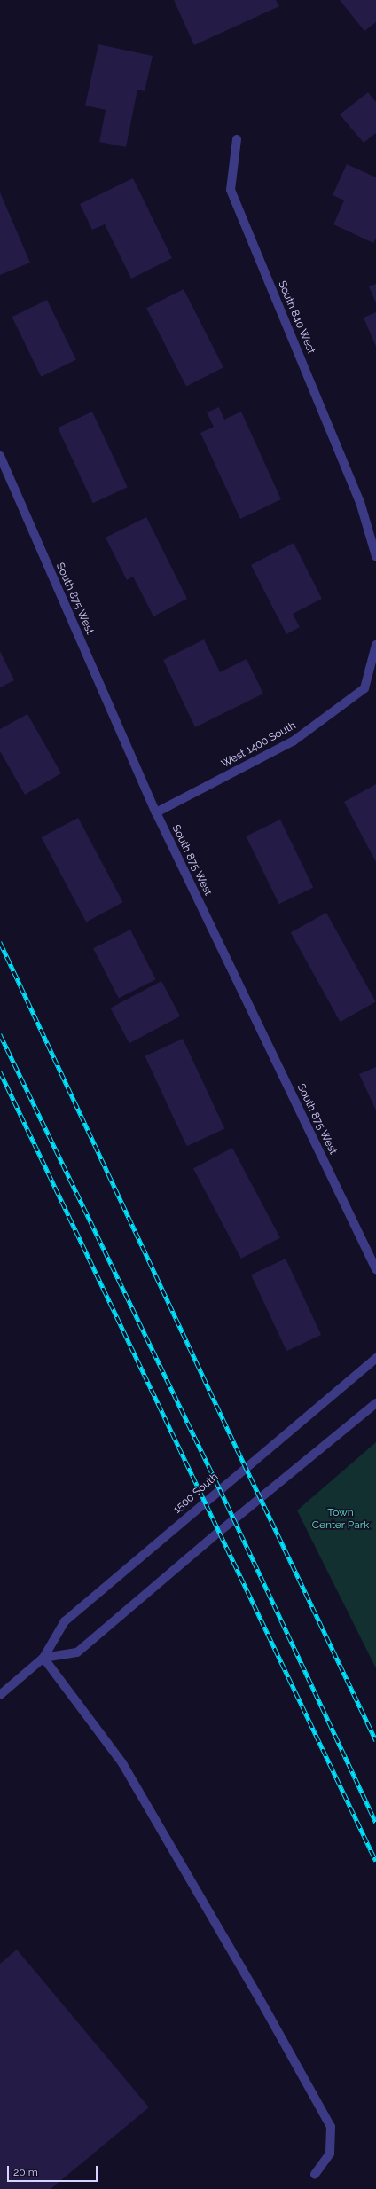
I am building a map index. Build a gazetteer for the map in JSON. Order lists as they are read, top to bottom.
{
  "streets": {
    "street": [
      "South 840 West",
      "South 875 West",
      "West 1400 South",
      "1500 South"
    ]
  },
  "crossings": [
    ["South 875 West", "West 1400 South"]
  ],
  "parks": ["Town Center Park"],
  "scale_bar": "20 m"
}
